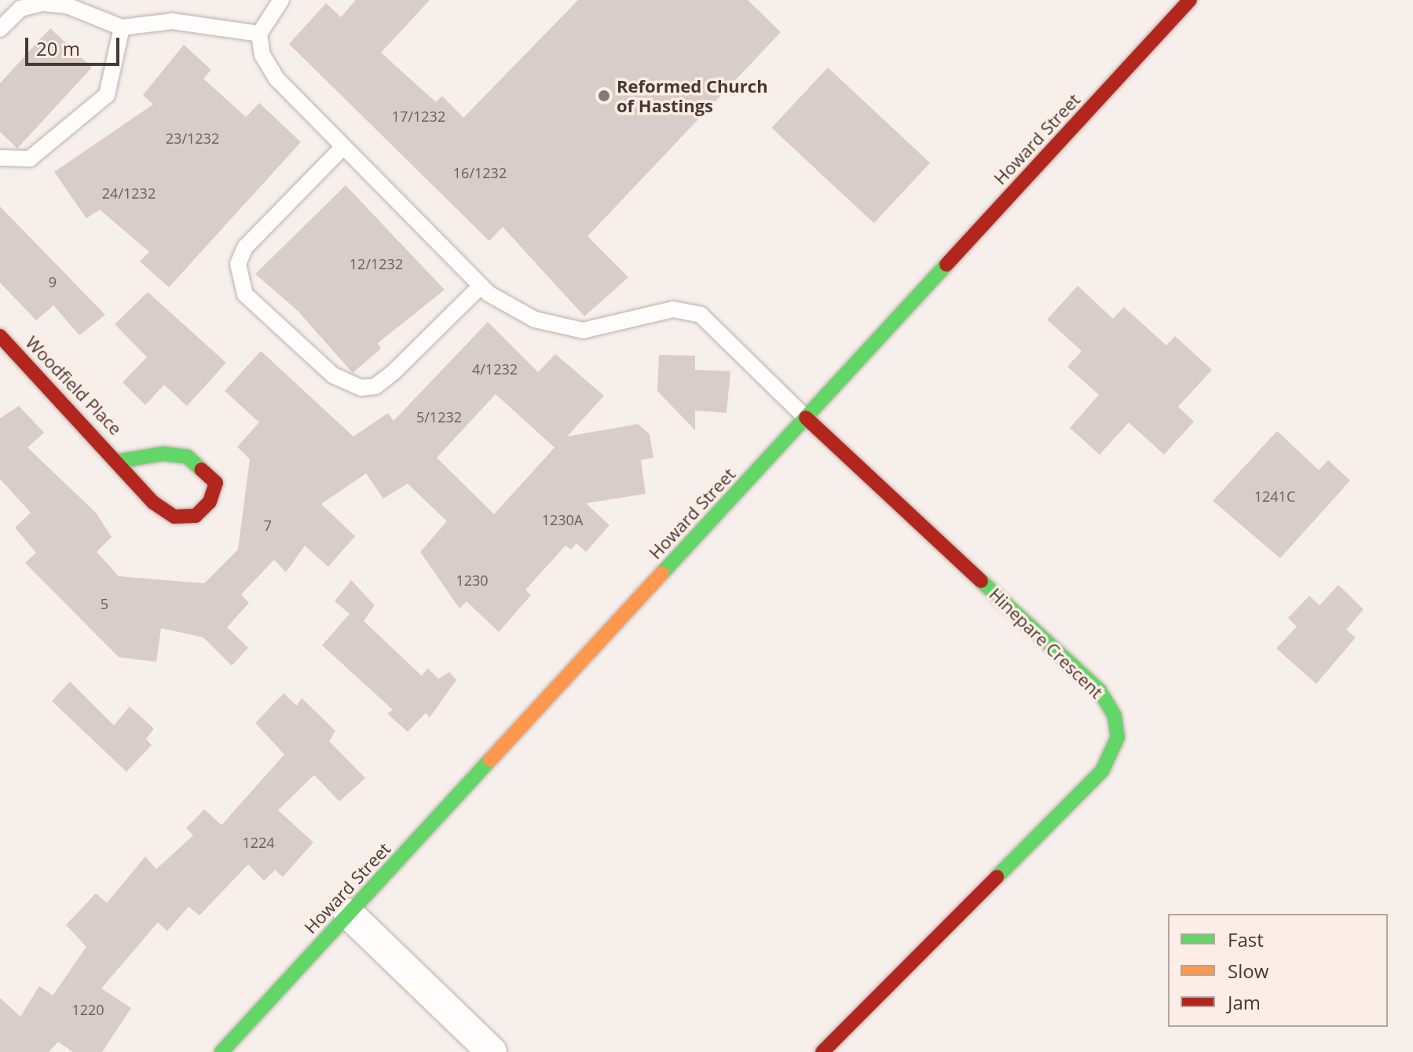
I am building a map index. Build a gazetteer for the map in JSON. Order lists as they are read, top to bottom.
{
  "streets": {
    "street": ["Howard Street", "Woodfield Place", "Hinepare Crescent"]
  },
  "crossings": [
    ["Howard Street", "Hinepare Crescent"]
  ],
  "places": ["Reformed Church of Hastings"],
  "house_numbers": [
    "17/1232",
    "23/1232",
    "16/1232",
    "24/1232",
    "12/1232",
    "9",
    "4/1232",
    "5/1232",
    "1241C",
    "1230A",
    "7",
    "1230",
    "5",
    "1224",
    "1220"
  ],
  "legend": ["Fast", "Slow", "Jam"],
  "scale_bar": "20 m"
}
